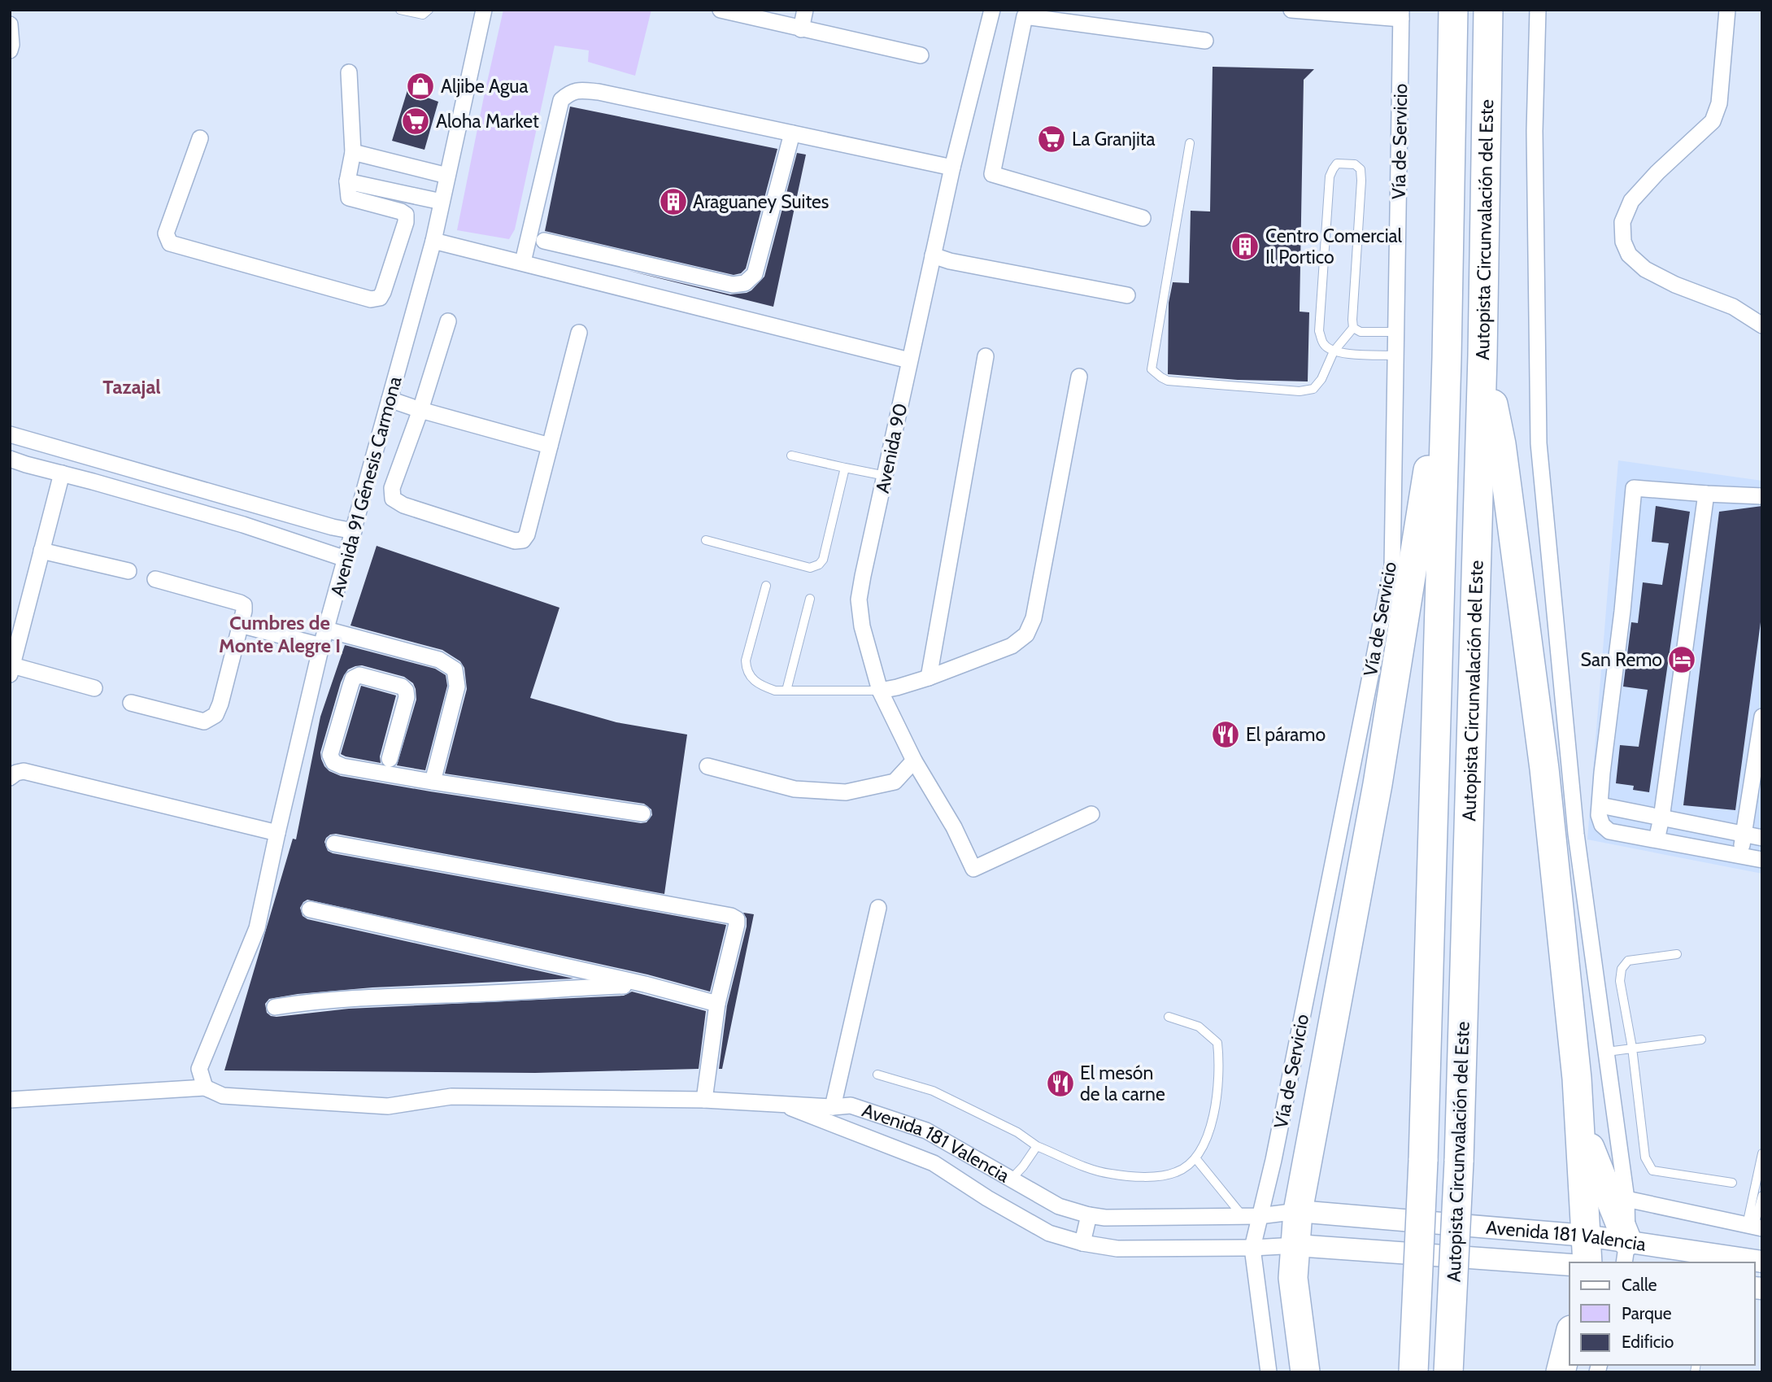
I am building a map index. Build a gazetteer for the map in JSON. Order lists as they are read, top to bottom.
{
  "streets": {
    "highway": ["Autopista Circunvalación del Este"],
    "street": [
      "Vía de Servicio",
      "Avenida 90",
      "Avenida 91 Génesis Carmona",
      "Avenida 181 Valencia"
    ]
  },
  "crossings": [
    ["Vía de Servicio", "Avenida 181 Valencia"]
  ],
  "districts": ["Tazajal", "Cumbres de Monte Alegre I"],
  "places": {
    "shop": ["Aljibe Agua"],
    "supermarket": ["Aloha Market", "La Granjita"],
    "building": ["Araguaney Suites", "Centro Comercial Il Portico"],
    "hotel": ["San Remo"],
    "restaurant": ["El páramo", "El mesón de la carne"]
  },
  "legend": ["Calle", "Parque", "Edificio"]
}
